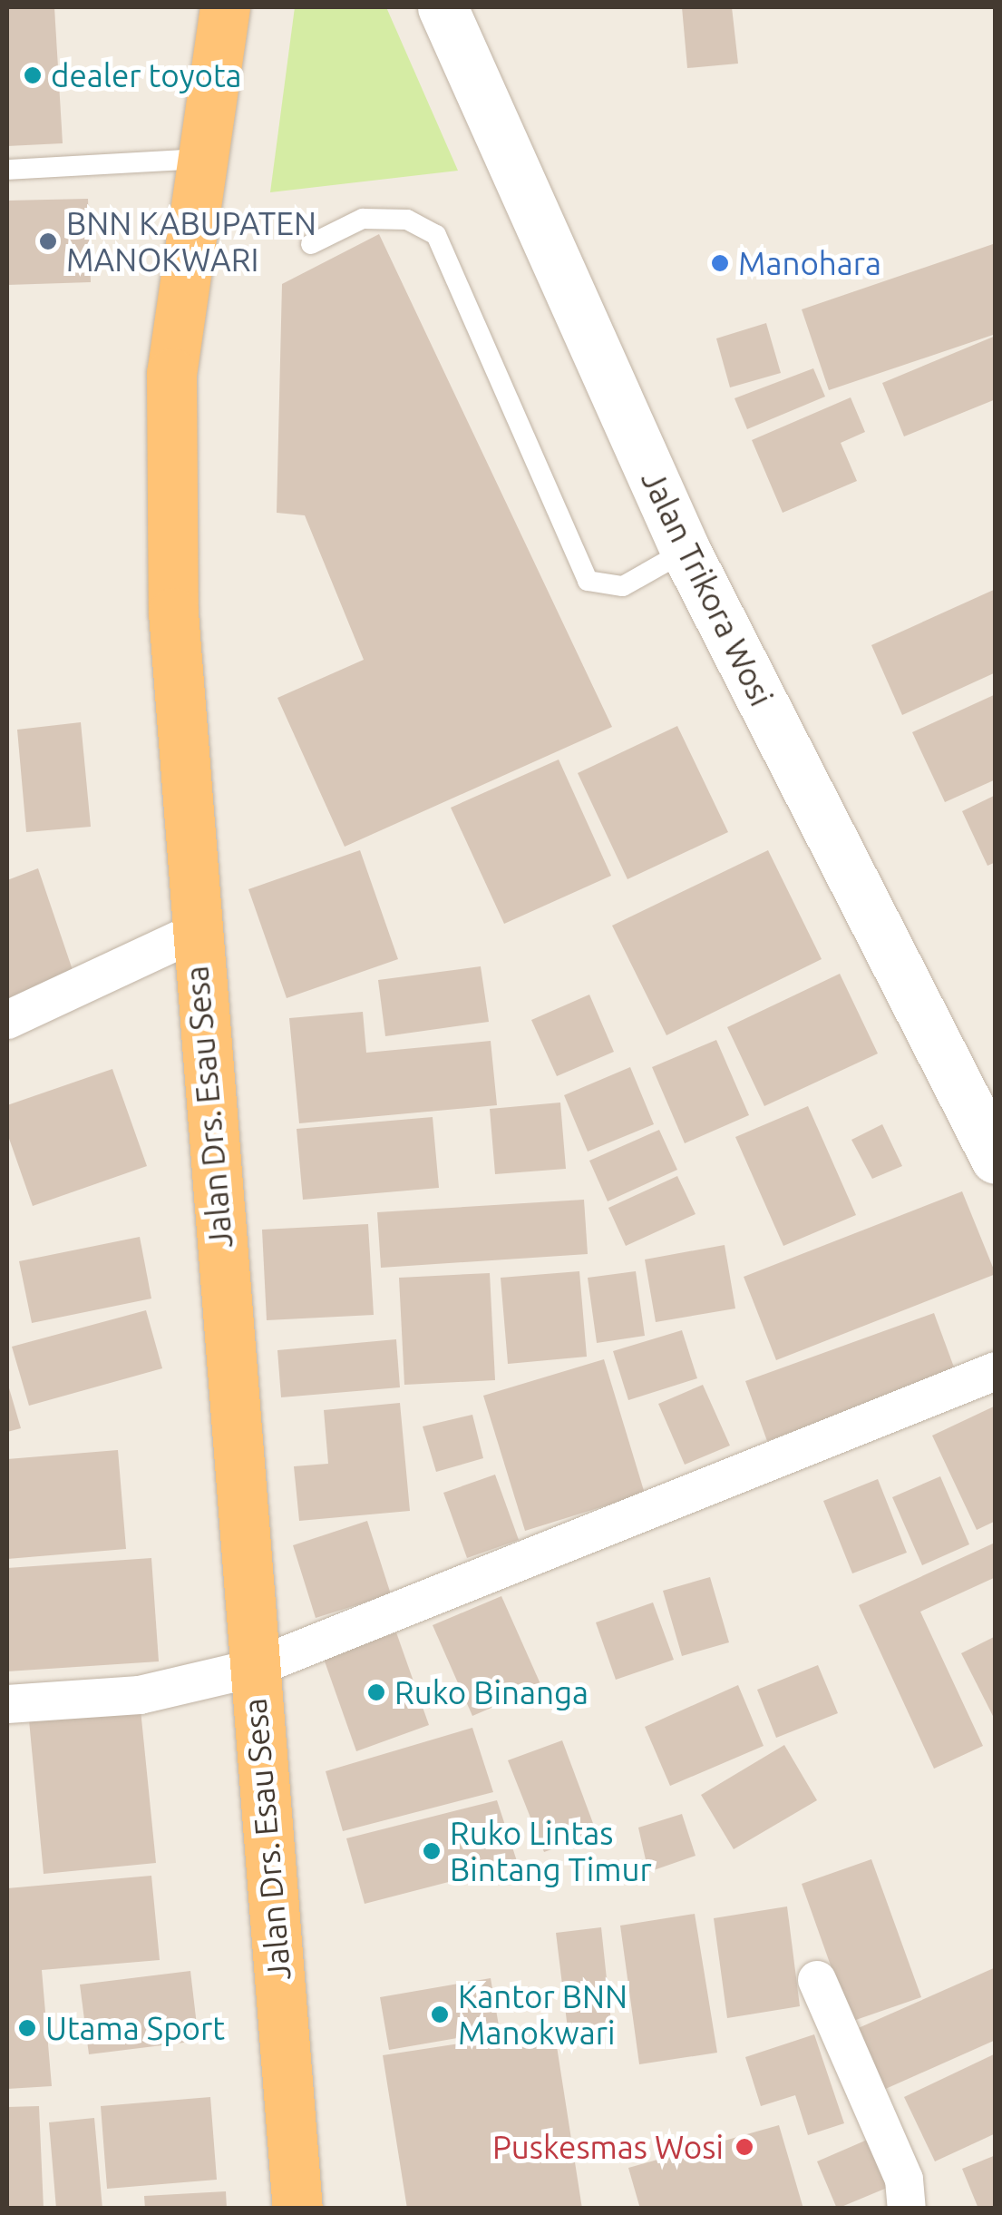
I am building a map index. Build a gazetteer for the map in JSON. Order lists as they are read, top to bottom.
{
  "streets": {
    "highway": ["Jalan Drs. Esau Sesa"],
    "street": ["Jalan Trikora Wosi"]
  },
  "places": [
    "dealer toyota",
    "BNN KABUPATEN MANOKWARI",
    "Manohara",
    "Ruko Binanga",
    "Ruko Lintas Bintang Timur",
    "Kantor BNN Manokwari",
    "Utama Sport",
    "Puskesmas Wosi"
  ]
}
